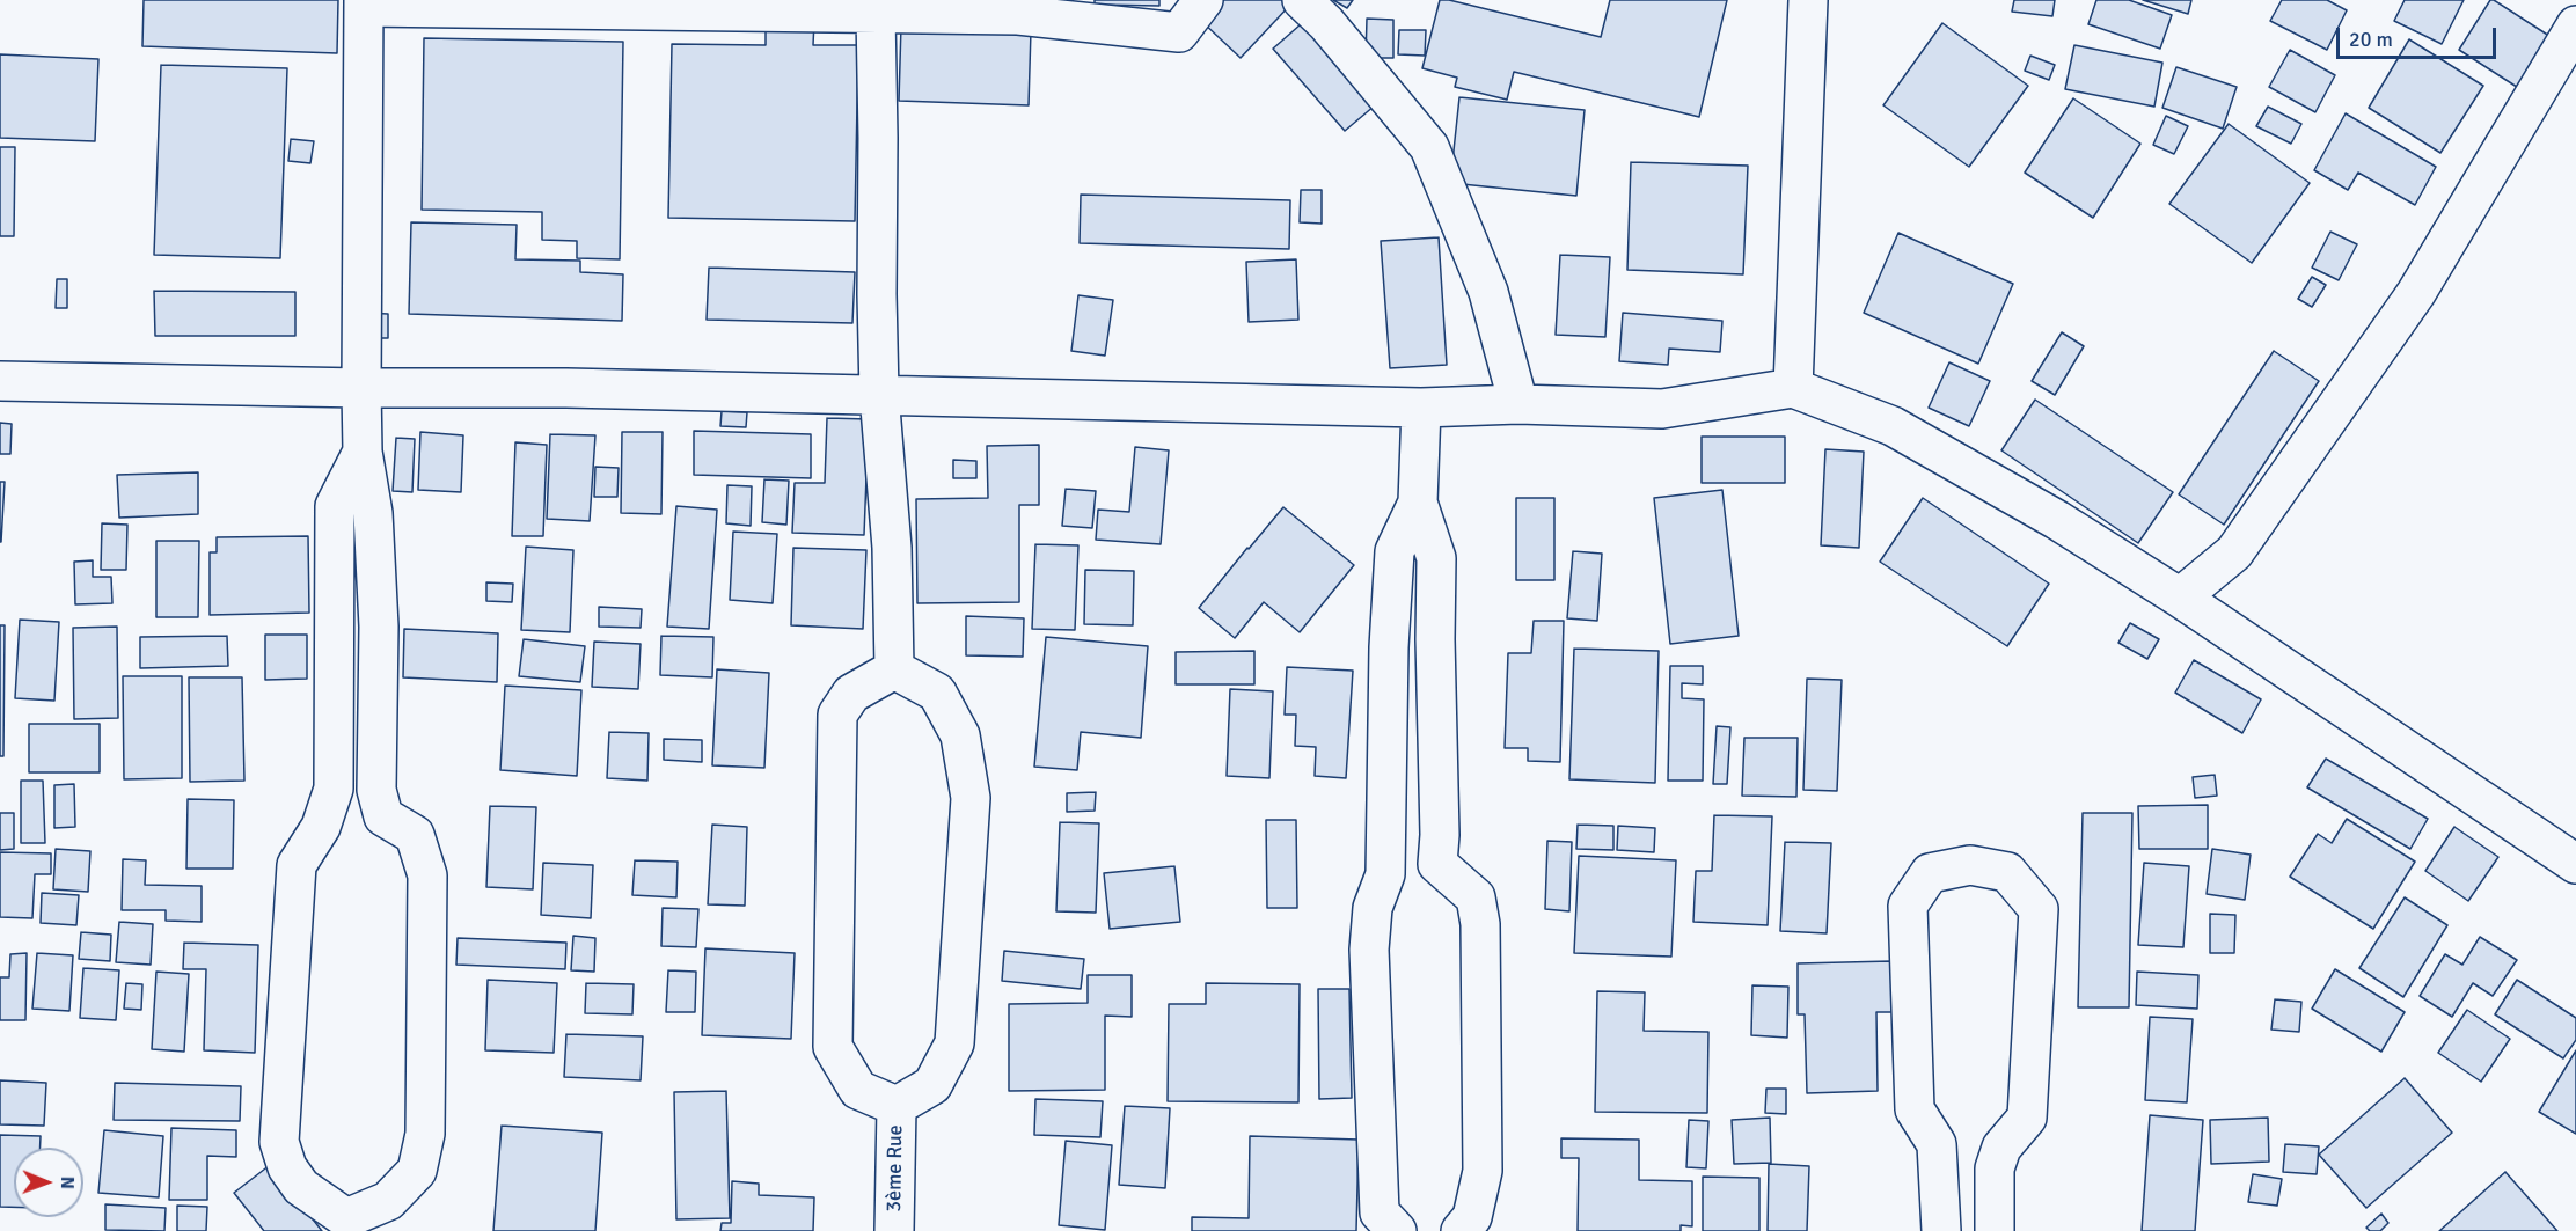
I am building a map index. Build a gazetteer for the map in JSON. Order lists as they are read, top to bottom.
{
  "streets": {
    "street": ["3ème Rue"]
  },
  "scale_bar": "20 m",
  "north": "right"
}
